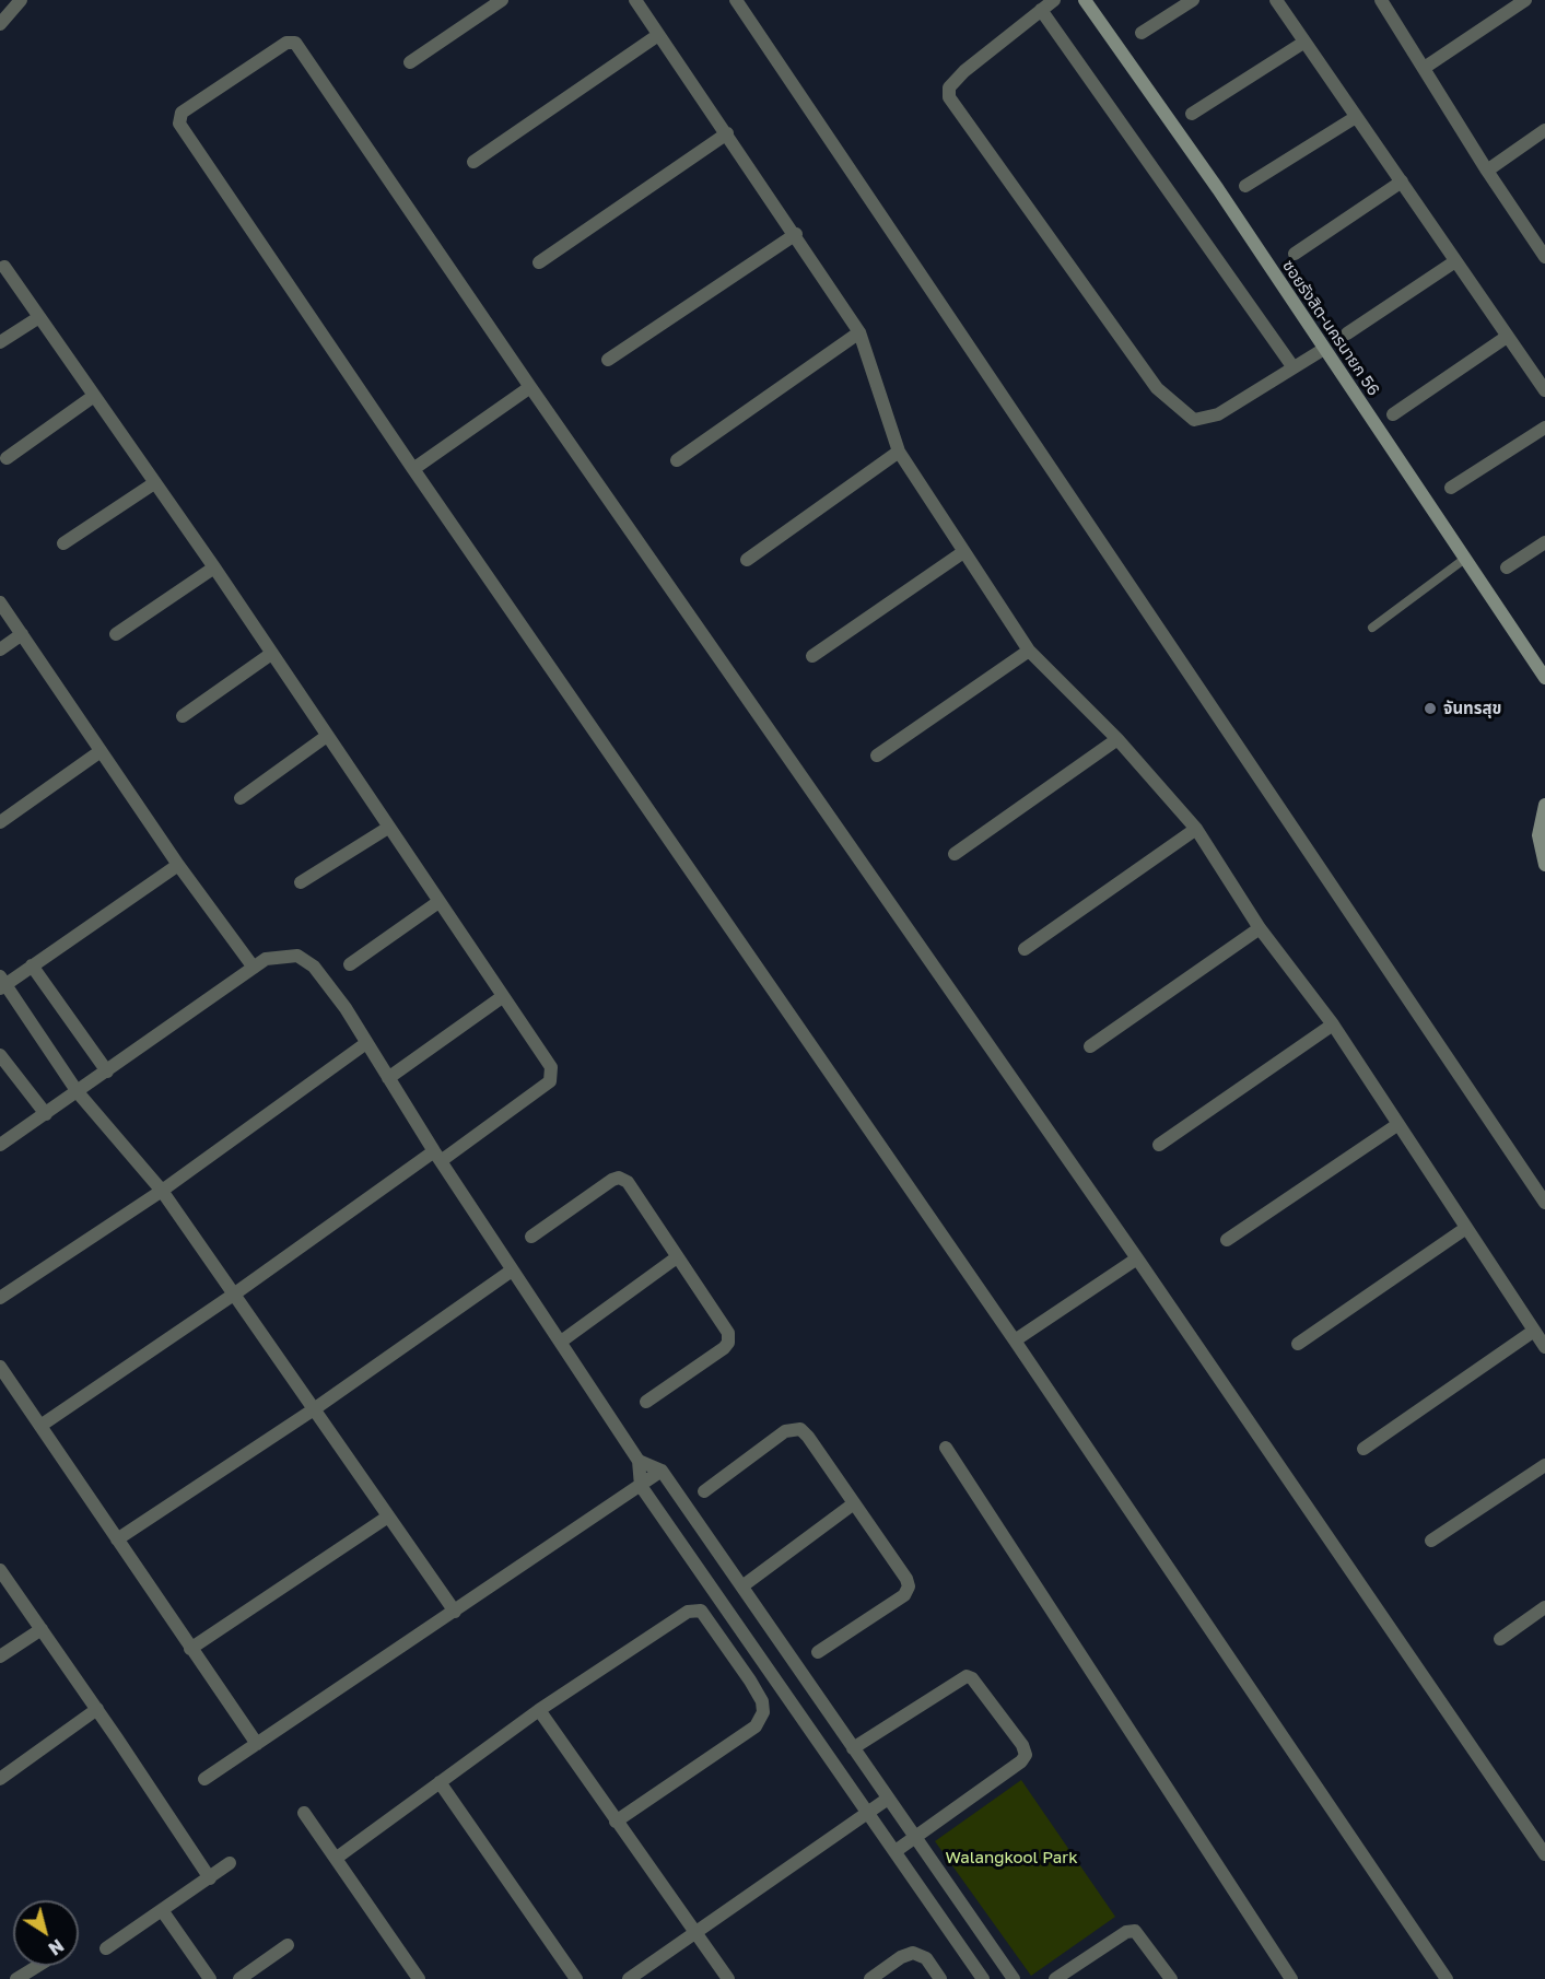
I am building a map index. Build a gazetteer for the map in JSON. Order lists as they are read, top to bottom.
{
  "streets": {
    "street": ["ซอยรังสิต-นครนายก 56"]
  },
  "parks": ["Walangkool Park"],
  "places": ["จันทรสุข"],
  "north": "bottom right"
}
